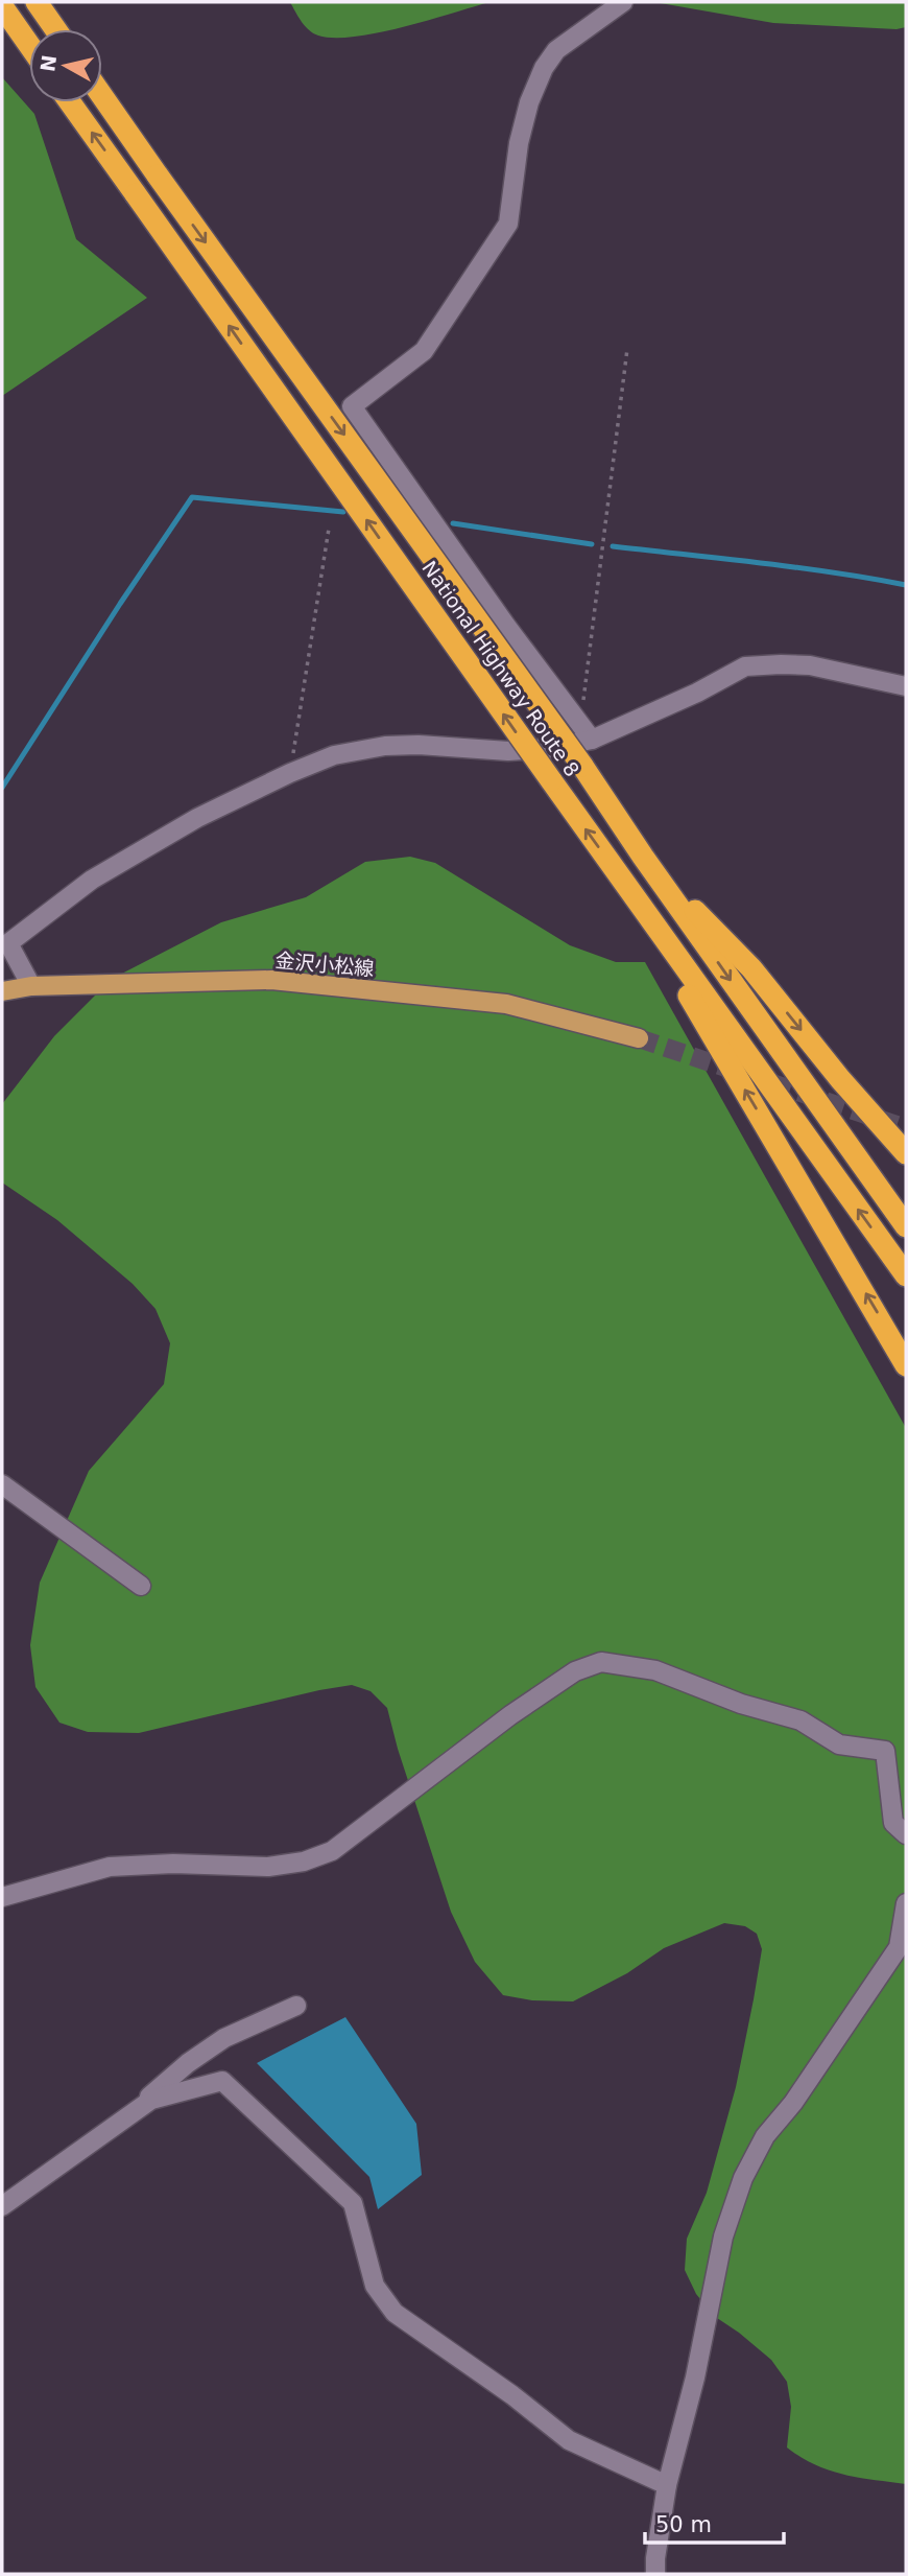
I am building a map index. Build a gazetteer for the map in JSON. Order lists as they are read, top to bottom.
{
  "streets": {
    "highway": ["National Highway Route 8"],
    "main road": ["金沢小松線"]
  },
  "scale_bar": "50 m",
  "north": "left"
}
